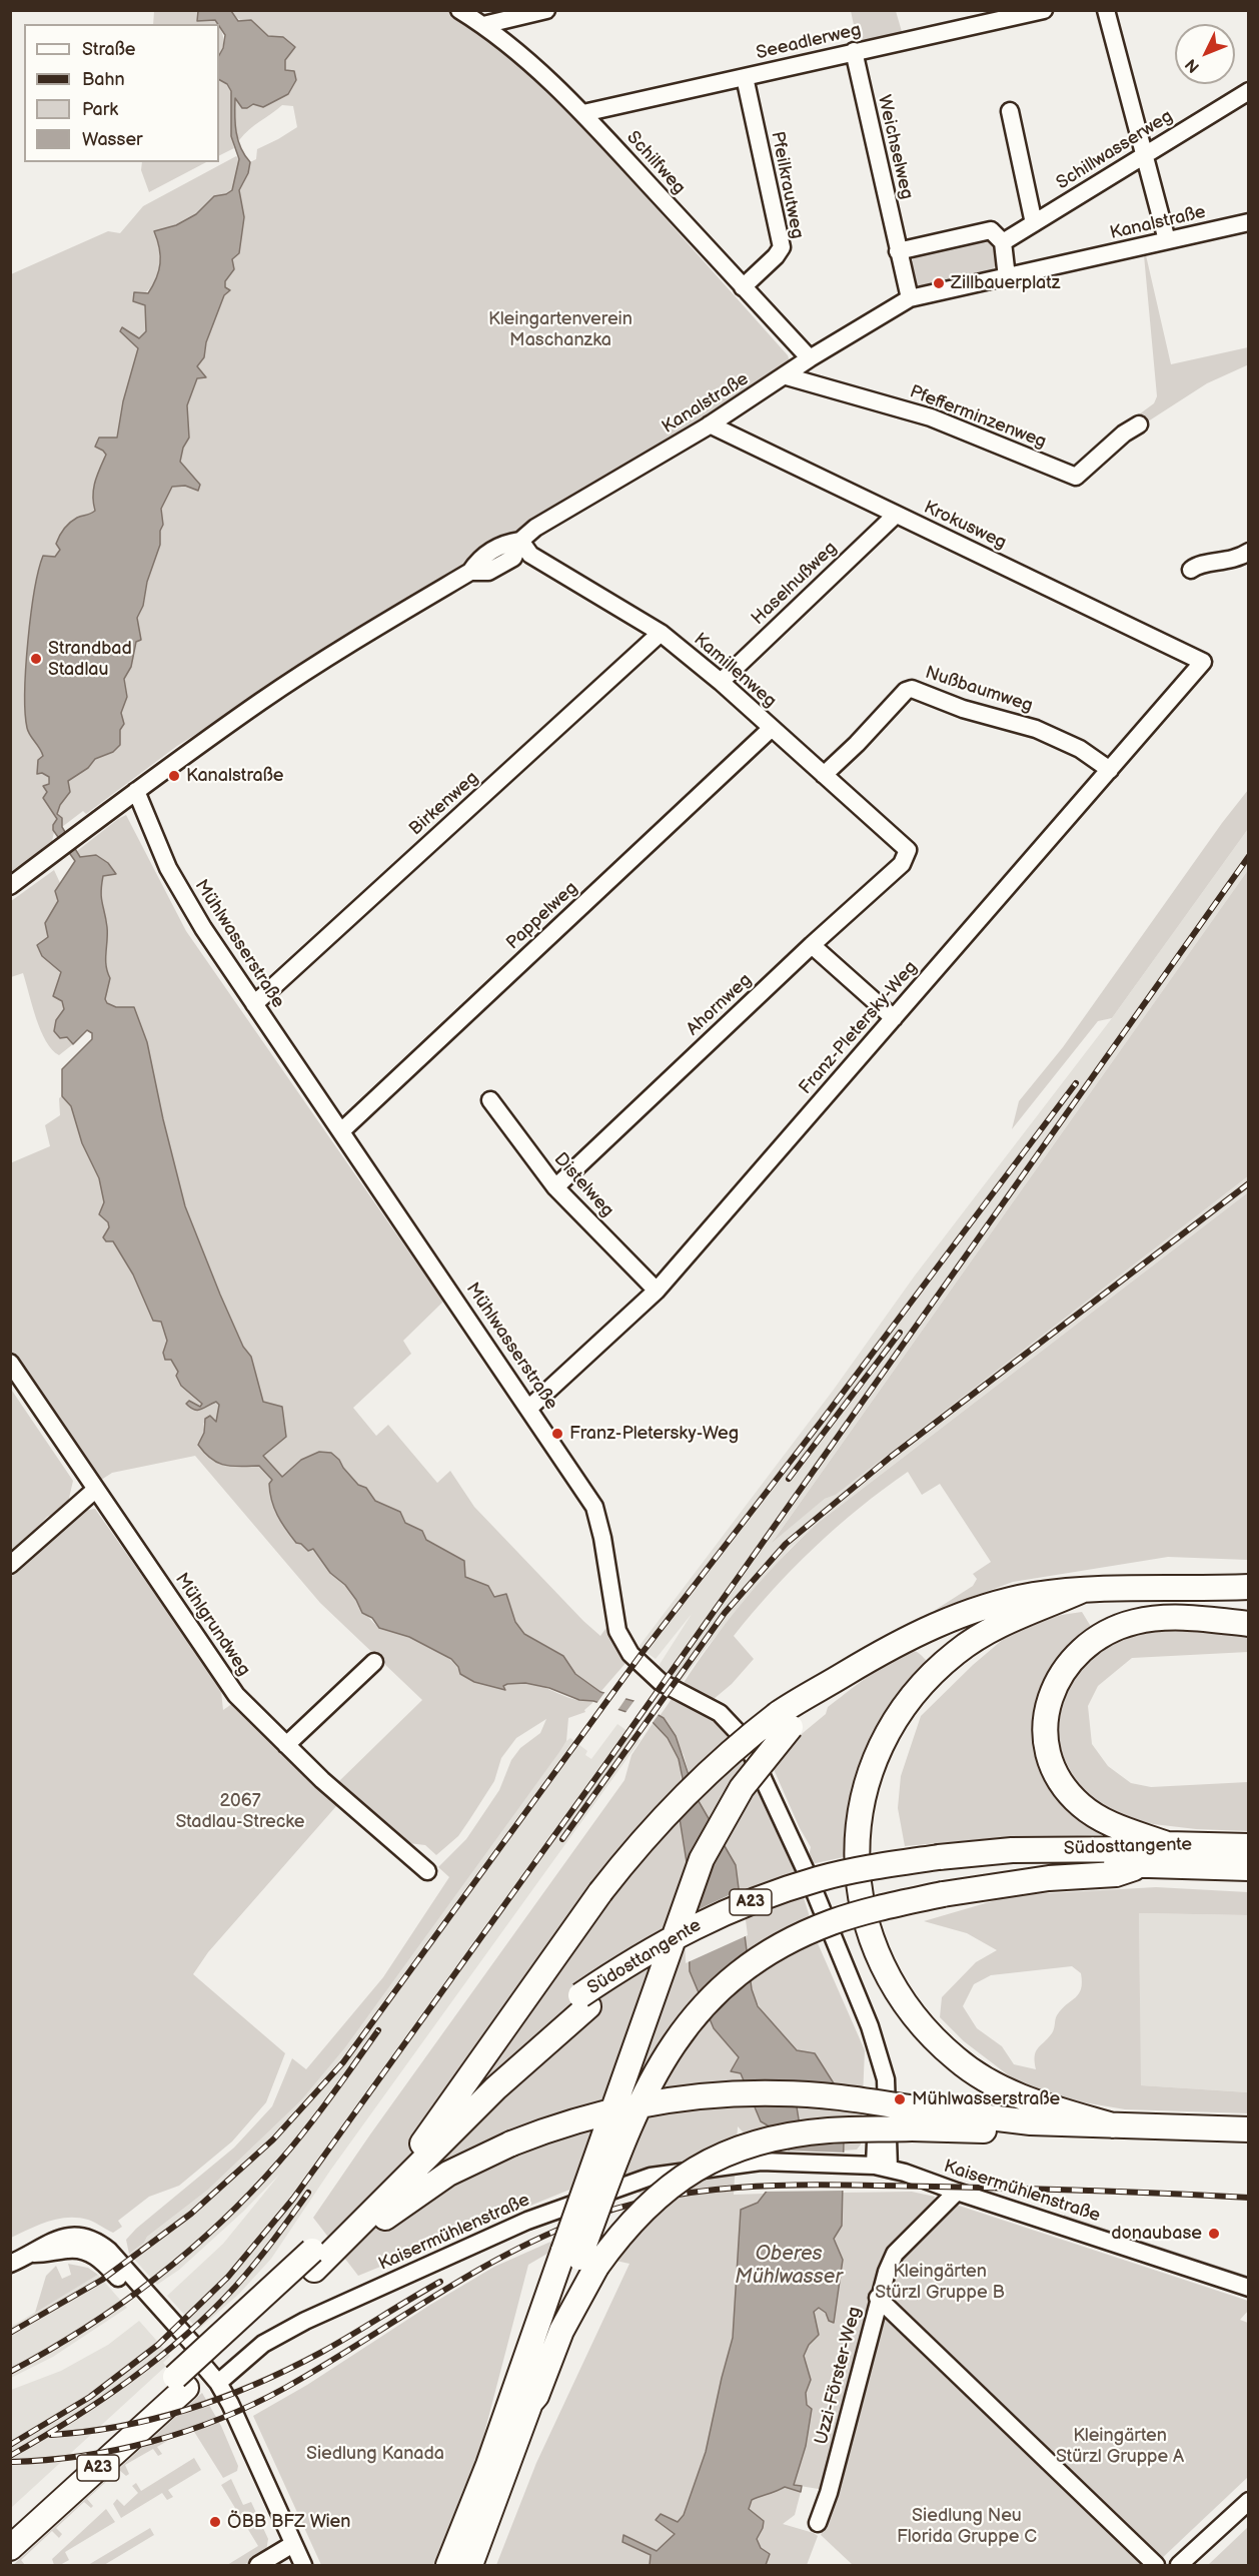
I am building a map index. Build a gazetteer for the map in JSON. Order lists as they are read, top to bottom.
{
  "streets": {
    "highway": ["Südosttangente", "A23"],
    "street": [
      "Seeadlerweg",
      "Weichselweg",
      "Schillwasserweg",
      "Schilfweg",
      "Pfeilkrautweg",
      "Kanalstraße",
      "Pfefferminzenweg",
      "Krokusweg",
      "Haselnußweg",
      "Kamillenweg",
      "Nußbaumweg",
      "Birkenweg",
      "Pappelweg",
      "Mühlwasserstraße",
      "Ahornweg",
      "Franz-Pletersky-Weg",
      "Distelweg",
      "Mühlgrundweg",
      "Kaisermühlenstraße",
      "Uzzi-Förster-Weg"
    ]
  },
  "crossings": [
    ["Seeadlerweg", "Weichselweg"],
    ["Seeadlerweg", "Schilfweg"],
    ["Seeadlerweg", "Pfeilkrautweg"],
    ["Schilfweg", "Pfeilkrautweg"],
    ["Schilfweg", "Kanalstraße"],
    ["Kanalstraße", "Pfefferminzenweg"],
    ["Kanalstraße", "Krokusweg"],
    ["Kanalstraße", "Kamillenweg"],
    ["Kanalstraße", "Mühlwasserstraße"],
    ["Krokusweg", "Haselnußweg"],
    ["Krokusweg", "Franz-Pletersky-Weg"],
    ["Haselnußweg", "Kamillenweg"],
    ["Kamillenweg", "Nußbaumweg"],
    ["Kamillenweg", "Birkenweg"],
    ["Kamillenweg", "Pappelweg"],
    ["Kamillenweg", "Ahornweg"],
    ["Nußbaumweg", "Franz-Pletersky-Weg"],
    ["Birkenweg", "Mühlwasserstraße"],
    ["Pappelweg", "Mühlwasserstraße"],
    ["Mühlwasserstraße", "Franz-Pletersky-Weg"],
    ["Mühlwasserstraße", "Kaisermühlenstraße"],
    ["Ahornweg", "Distelweg"],
    ["Franz-Pletersky-Weg", "Distelweg"],
    ["Südosttangente", "A23"],
    ["Kaisermühlenstraße", "Uzzi-Förster-Weg"]
  ],
  "water": ["Oberes Mühlwasser"],
  "parks": [
    "Kleingartenverein Maschanzka",
    "2067 Stadlau-Strecke",
    "Kleingärten Stürzl Gruppe B",
    "Kleingärten Stürzl Gruppe A",
    "Siedlung Kanada",
    "Siedlung Neu Florida Gruppe C"
  ],
  "places": [
    "Zillbauerplatz",
    "Strandbad Stadlau",
    "Kanalstraße",
    "Franz-Pletersky-Weg",
    "Mühlwasserstraße",
    "donaubase",
    "ÖBB BFZ Wien"
  ],
  "legend": [
    "Straße",
    "Bahn",
    "Park",
    "Wasser"
  ],
  "north": "bottom left"
}
